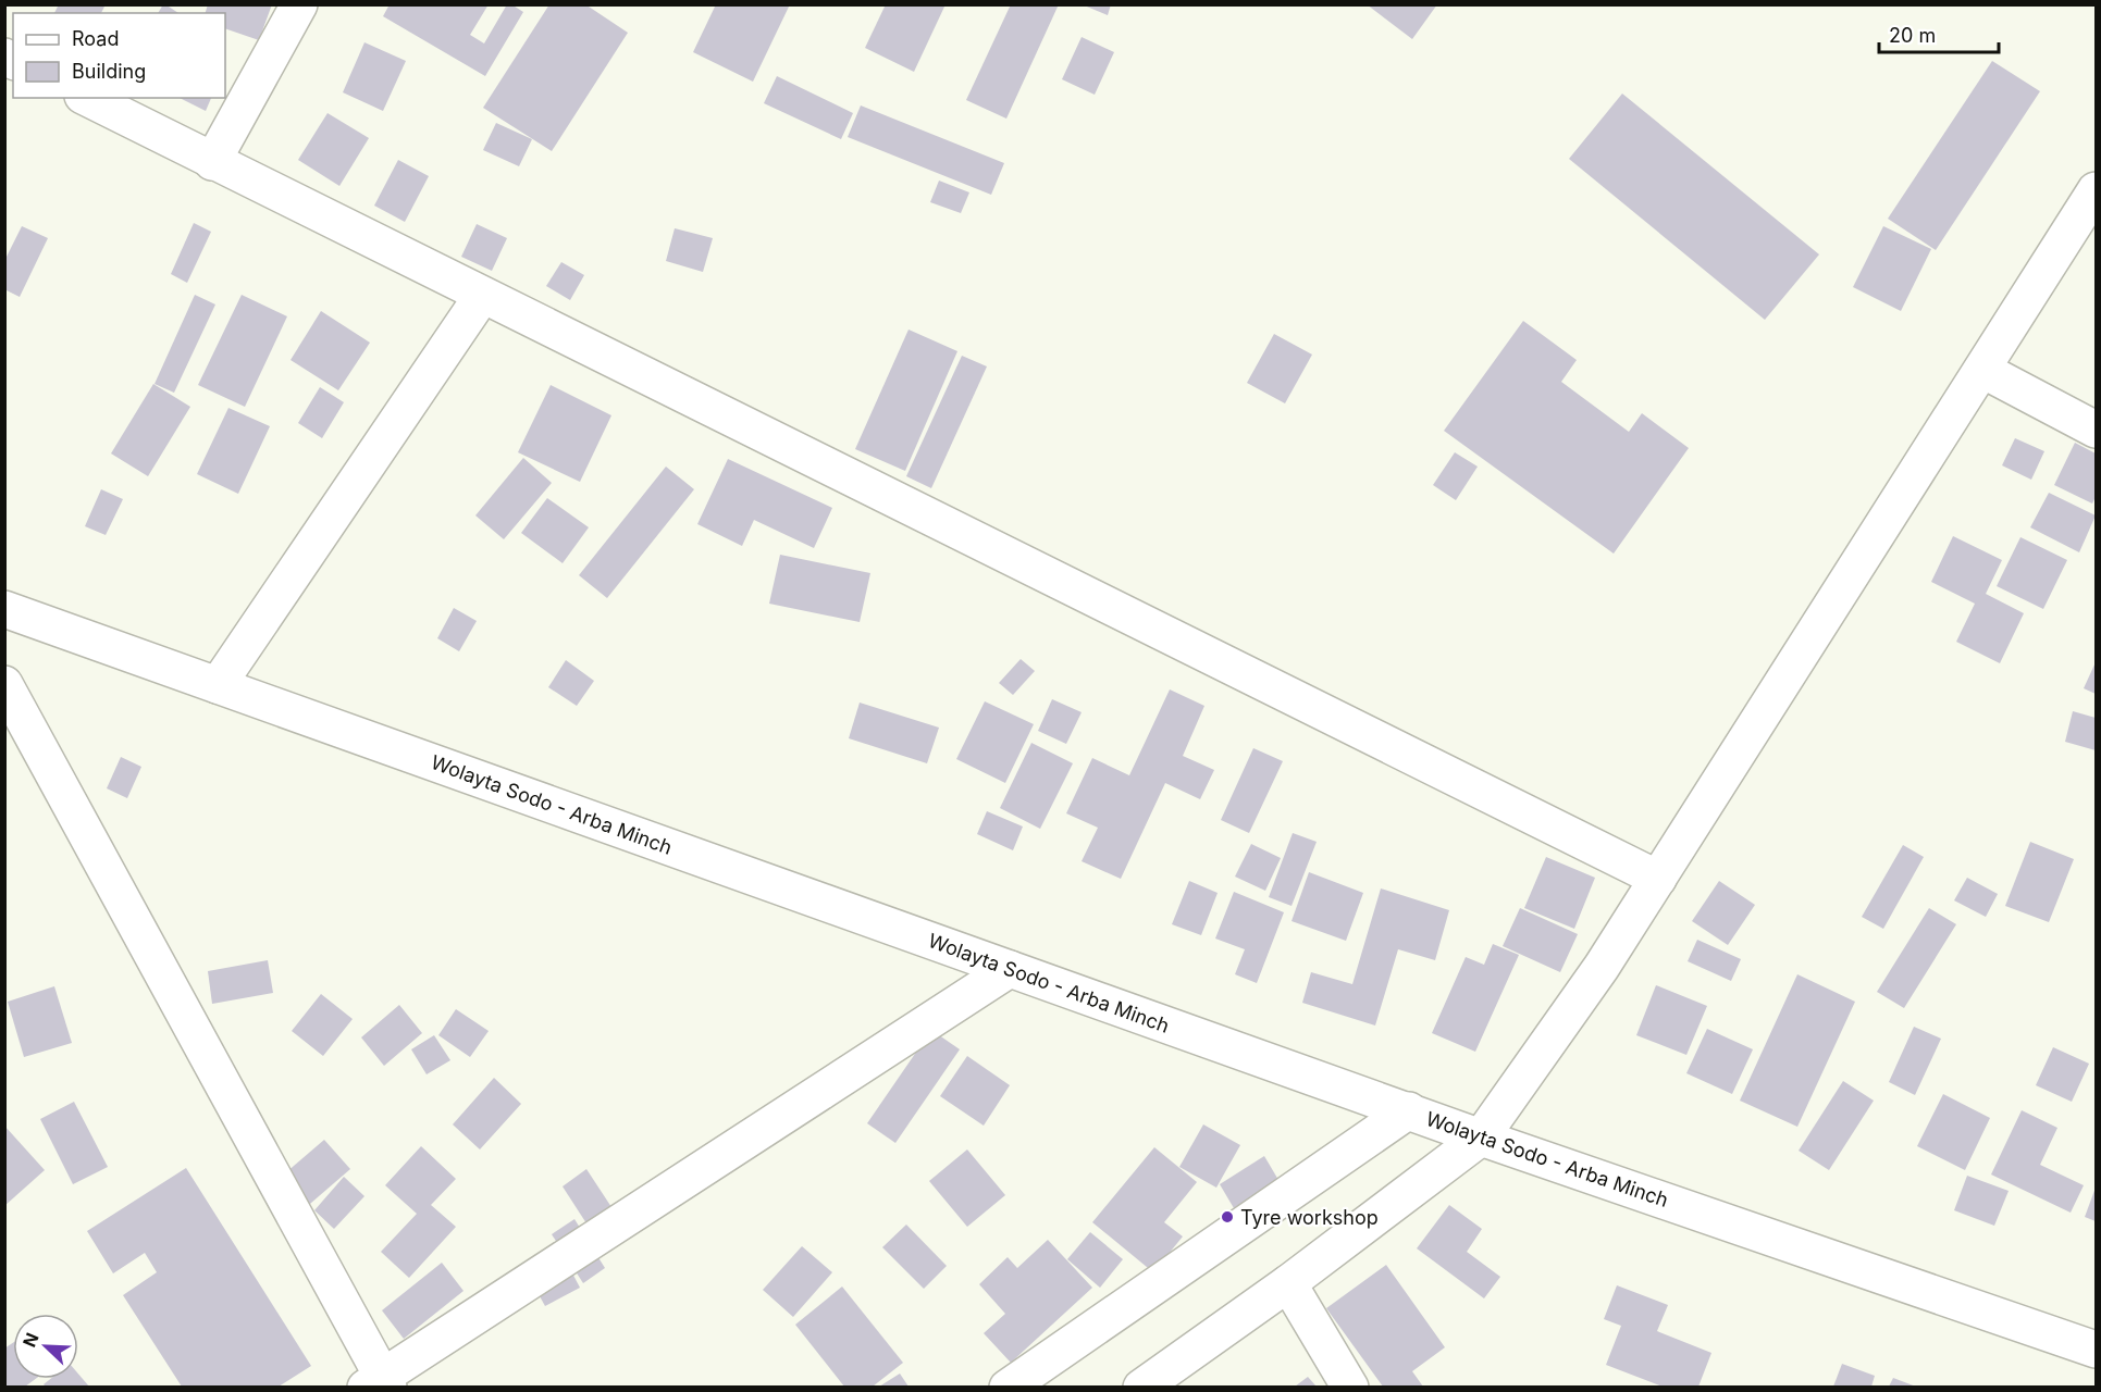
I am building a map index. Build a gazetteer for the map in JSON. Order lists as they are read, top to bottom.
{
  "streets": {
    "main road": ["Wolayta Sodo - Arba Minch"]
  },
  "places": ["Tyre workshop"],
  "legend": ["Road", "Building"],
  "scale_bar": "20 m",
  "north": "top left"
}
